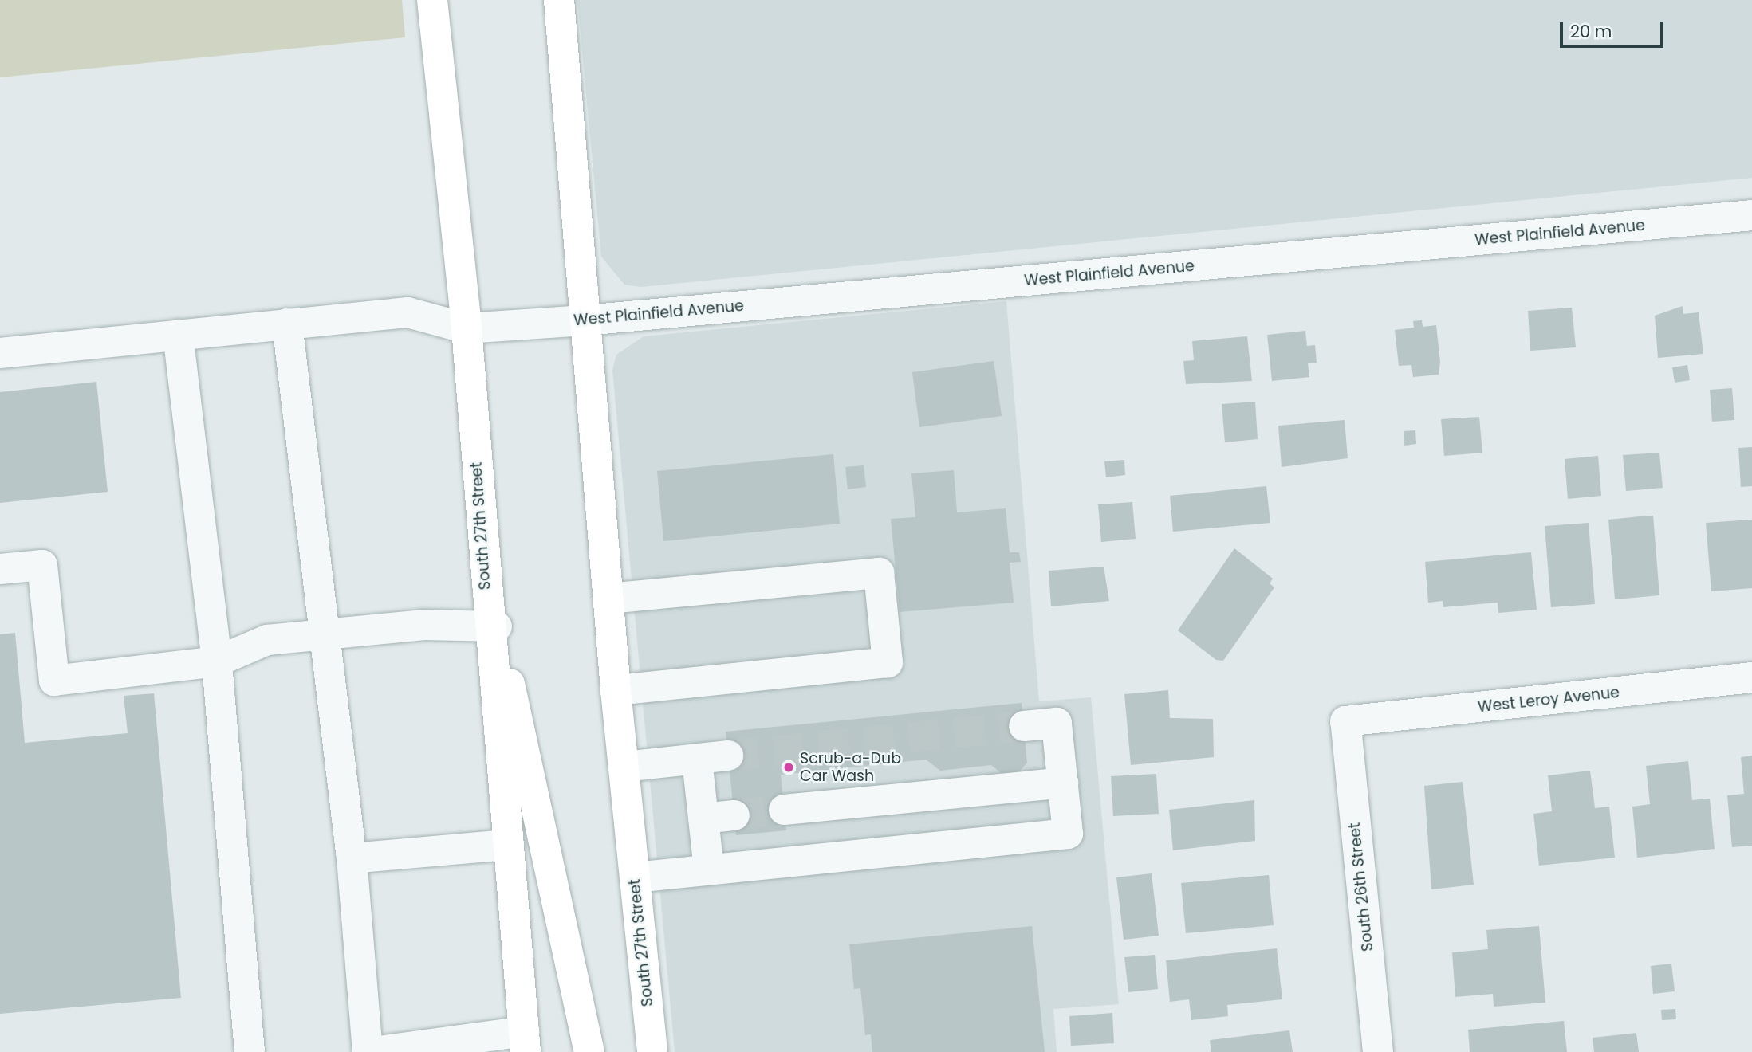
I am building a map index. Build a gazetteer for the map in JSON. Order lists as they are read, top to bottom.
{
  "streets": {
    "main road": ["South 27th Street"],
    "street": ["West Plainfield Avenue", "West Leroy Avenue", "South 26th Street"]
  },
  "crossings": [
    ["West Plainfield Avenue", "South 27th Street"],
    ["West Leroy Avenue", "South 26th Street"]
  ],
  "places": ["Scrub-a-Dub Car Wash"],
  "scale_bar": "20 m"
}
